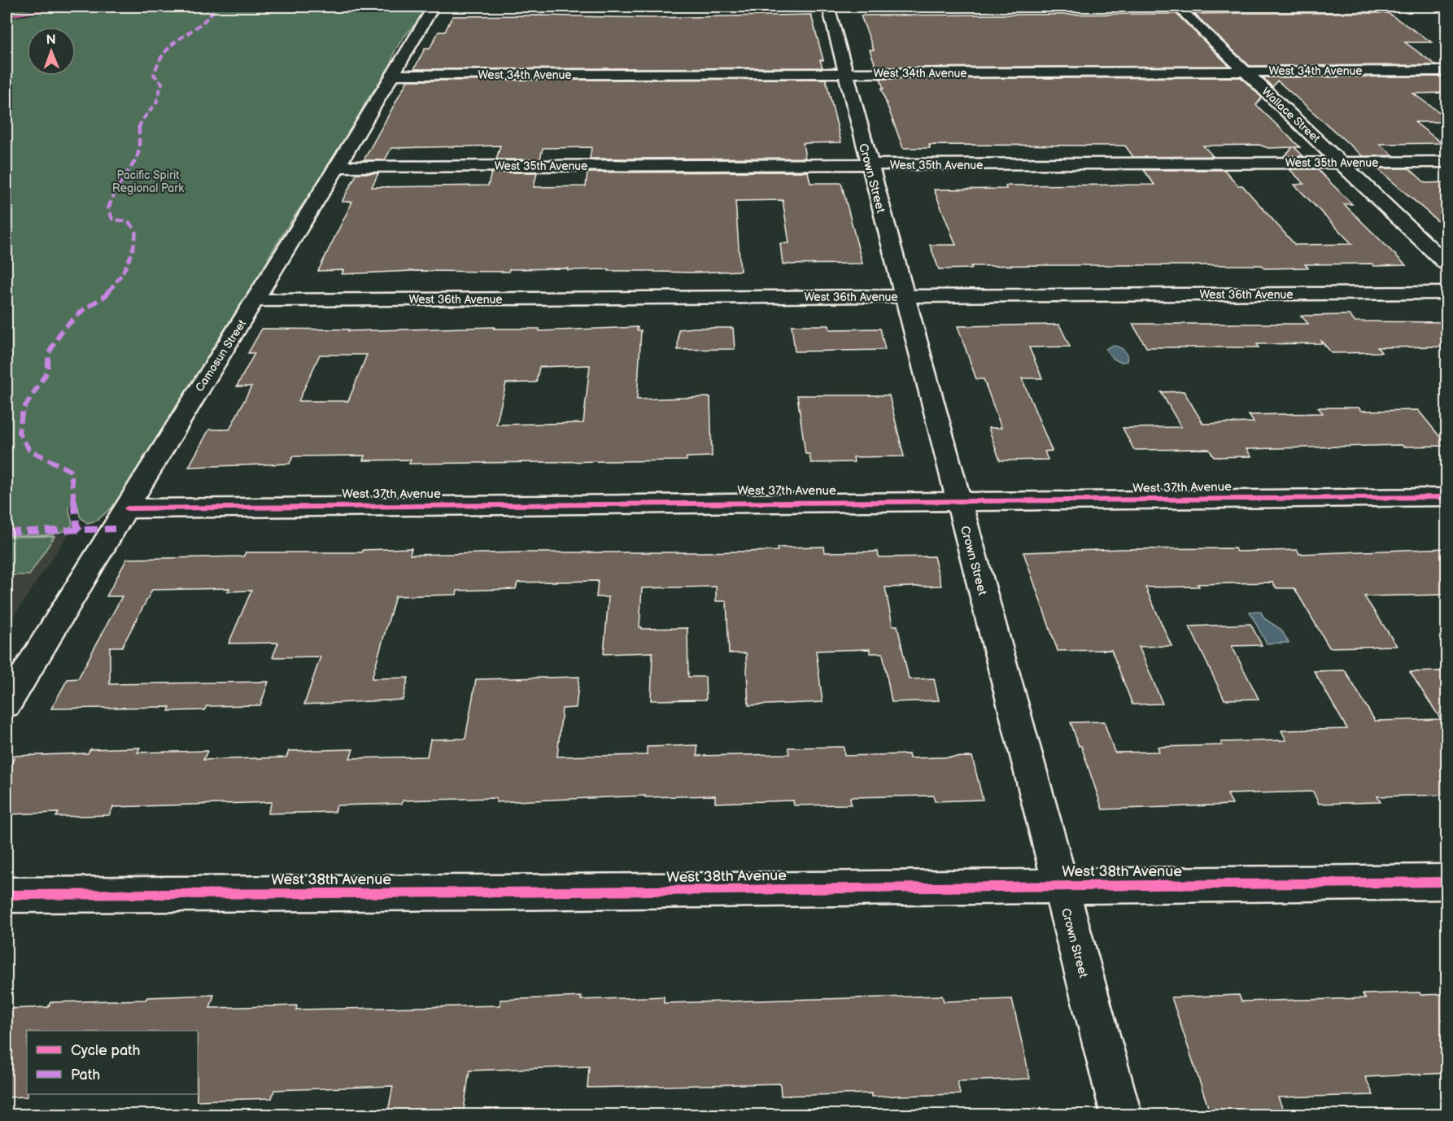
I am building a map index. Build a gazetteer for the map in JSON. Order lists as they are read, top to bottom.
{
  "streets": {
    "street": [
      "West 34th Avenue",
      "Wallace Street",
      "West 35th Avenue",
      "Crown Street",
      "West 36th Avenue",
      "Camosun Street",
      "West 37th Avenue",
      "West 38th Avenue"
    ]
  },
  "crossings": [
    ["West 34th Avenue", "Wallace Street"],
    ["West 34th Avenue", "Crown Street"],
    ["West 34th Avenue", "Camosun Street"],
    ["Wallace Street", "West 35th Avenue"],
    ["West 35th Avenue", "Crown Street"],
    ["West 35th Avenue", "Camosun Street"],
    ["Crown Street", "West 36th Avenue"],
    ["Crown Street", "West 37th Avenue"],
    ["Crown Street", "West 38th Avenue"],
    ["West 36th Avenue", "Camosun Street"],
    ["Camosun Street", "West 37th Avenue"]
  ],
  "parks": ["Pacific Spirit Regional Park"],
  "legend": ["Cycle path", "Path"],
  "north": "top"
}
